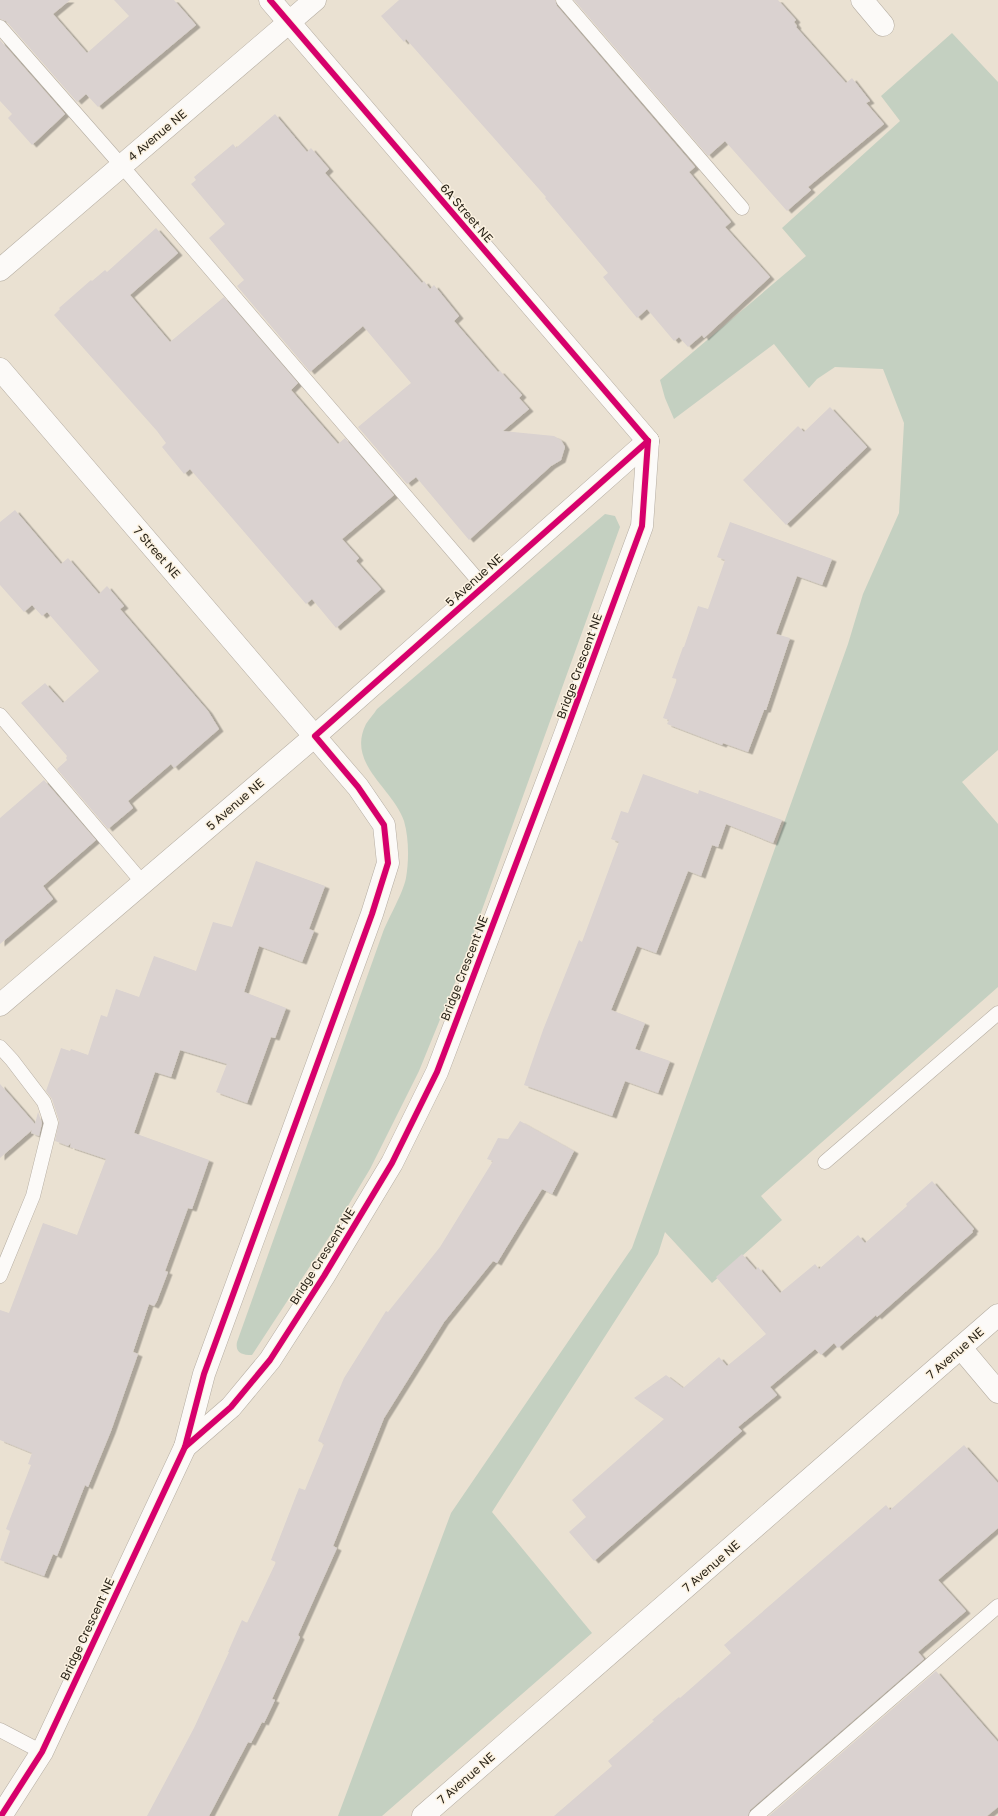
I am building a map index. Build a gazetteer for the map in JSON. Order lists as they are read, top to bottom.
{
  "streets": {
    "street": [
      "4 Avenue NE",
      "6A Street NE",
      "7 Street NE",
      "5 Avenue NE",
      "Bridge Crescent NE",
      "7 Avenue NE"
    ]
  },
  "crossings": [
    ["4 Avenue NE", "6A Street NE"],
    ["6A Street NE", "5 Avenue NE"],
    ["6A Street NE", "Bridge Crescent NE"],
    ["7 Street NE", "5 Avenue NE"],
    ["7 Street NE", "Bridge Crescent NE"],
    ["5 Avenue NE", "Bridge Crescent NE"]
  ]
}
